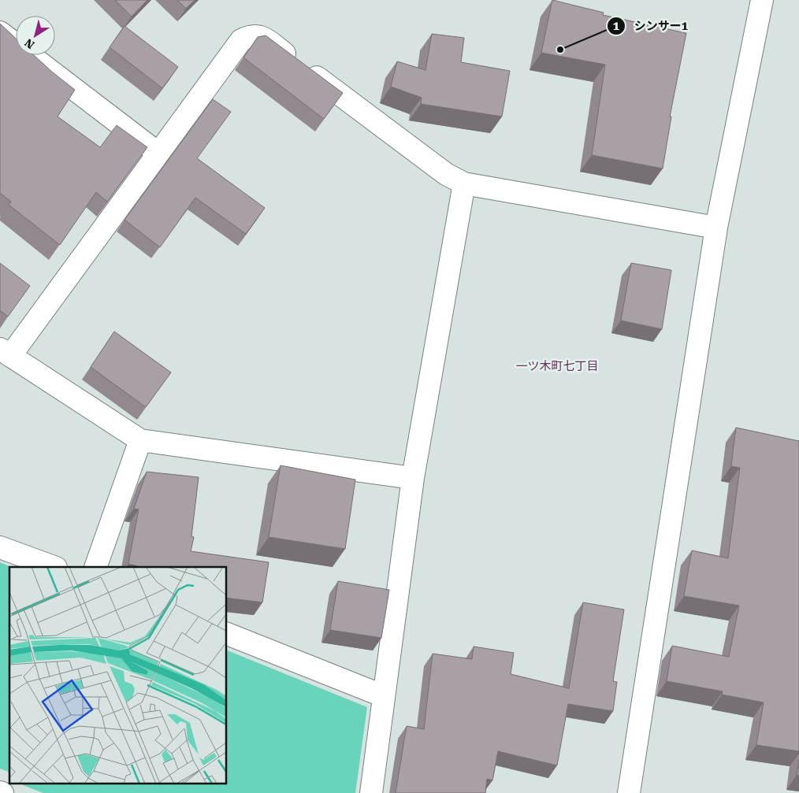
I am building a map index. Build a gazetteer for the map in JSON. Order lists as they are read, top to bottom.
{
  "districts": ["一ツ木町七丁目"],
  "places": ["シンサー1"],
  "north": "bottom left"
}
